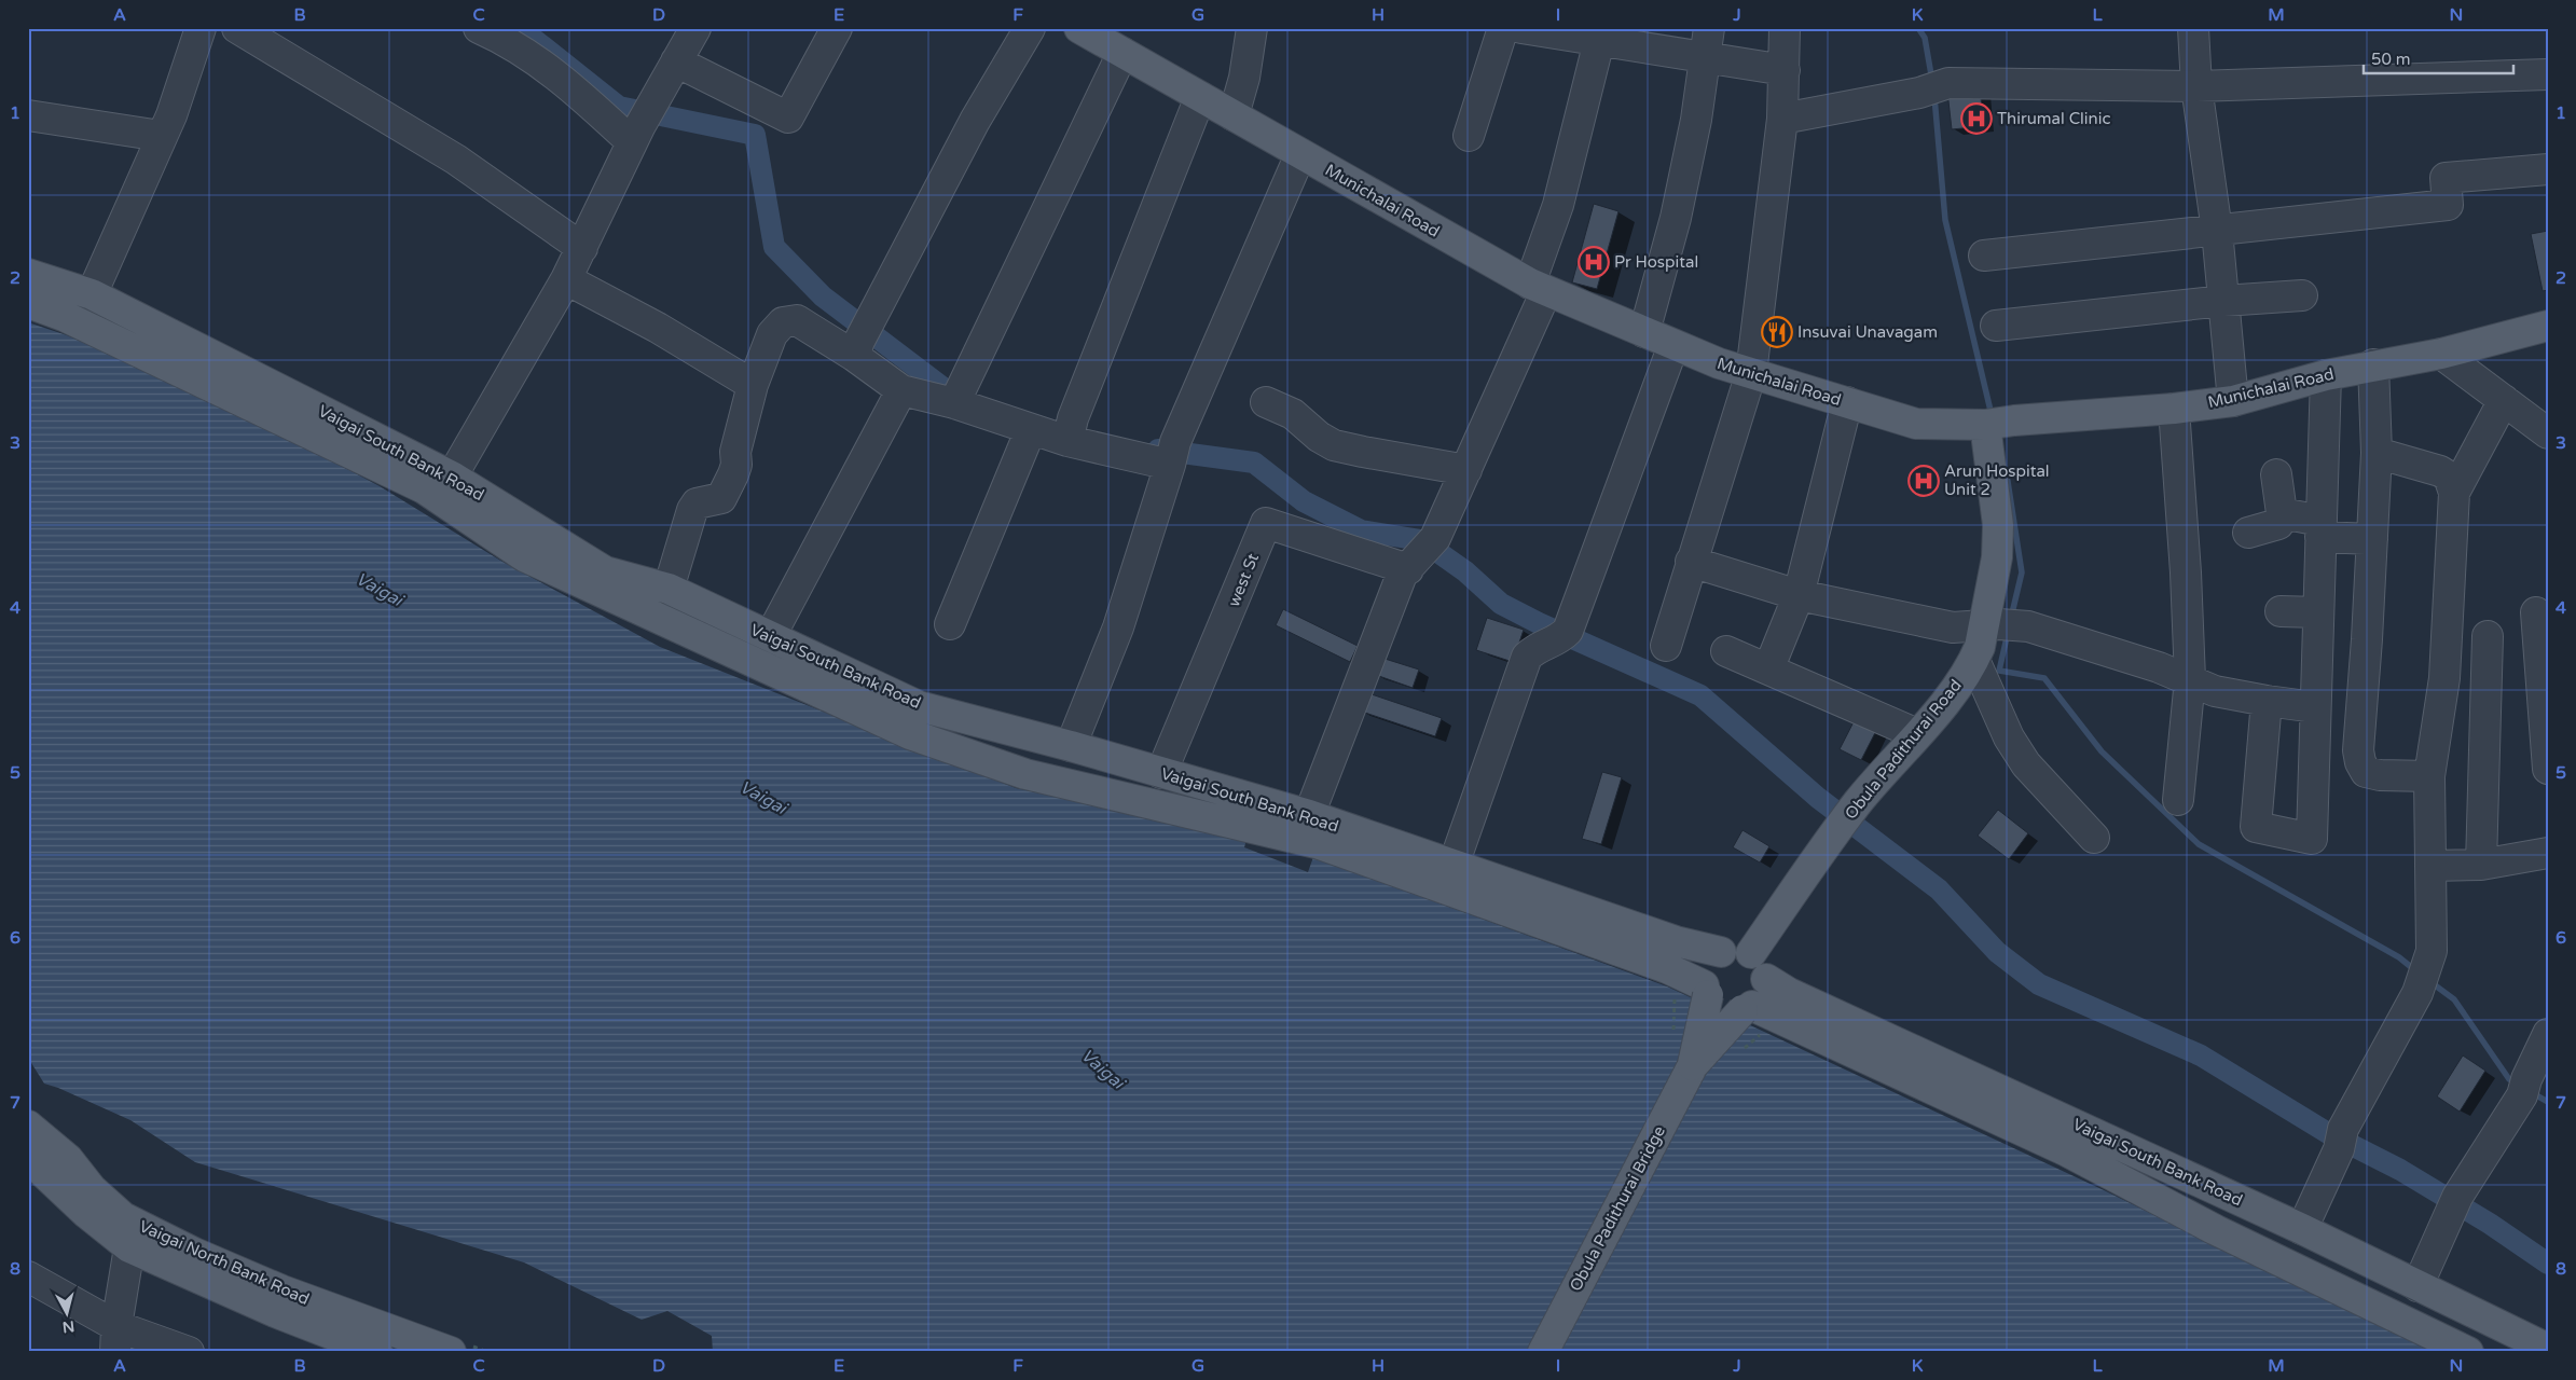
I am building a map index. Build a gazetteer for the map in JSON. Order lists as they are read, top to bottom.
{
  "streets": {
    "main road": [
      "Munichalai Road",
      "Vaigai South Bank Road",
      "Obula Padithurai Road",
      "Obula Padithurai Bridge",
      "Vaigai North Bank Road"
    ],
    "street": ["west St"]
  },
  "crossings": [
    ["Munichalai Road", "Obula Padithurai Road"],
    ["Vaigai South Bank Road", "west St"],
    ["Vaigai South Bank Road", "Obula Padithurai Road"],
    ["Vaigai South Bank Road", "Obula Padithurai Bridge"],
    ["Obula Padithurai Road", "Obula Padithurai Bridge"]
  ],
  "water": ["Vaigai"],
  "places": {
    "hospital": ["Thirumal Clinic", "Pr Hospital", "Arun Hospital Unit 2"],
    "restaurant": ["Insuvai Unavagam"]
  },
  "scale_bar": "50 m",
  "north": "bottom",
  "grid": {
    "columns": [
      "A",
      "B",
      "C",
      "D",
      "E",
      "F",
      "G",
      "H",
      "I",
      "J",
      "K",
      "L",
      "M",
      "N"
    ],
    "rows": [
      "1",
      "2",
      "3",
      "4",
      "5",
      "6",
      "7",
      "8"
    ]
  }
}
